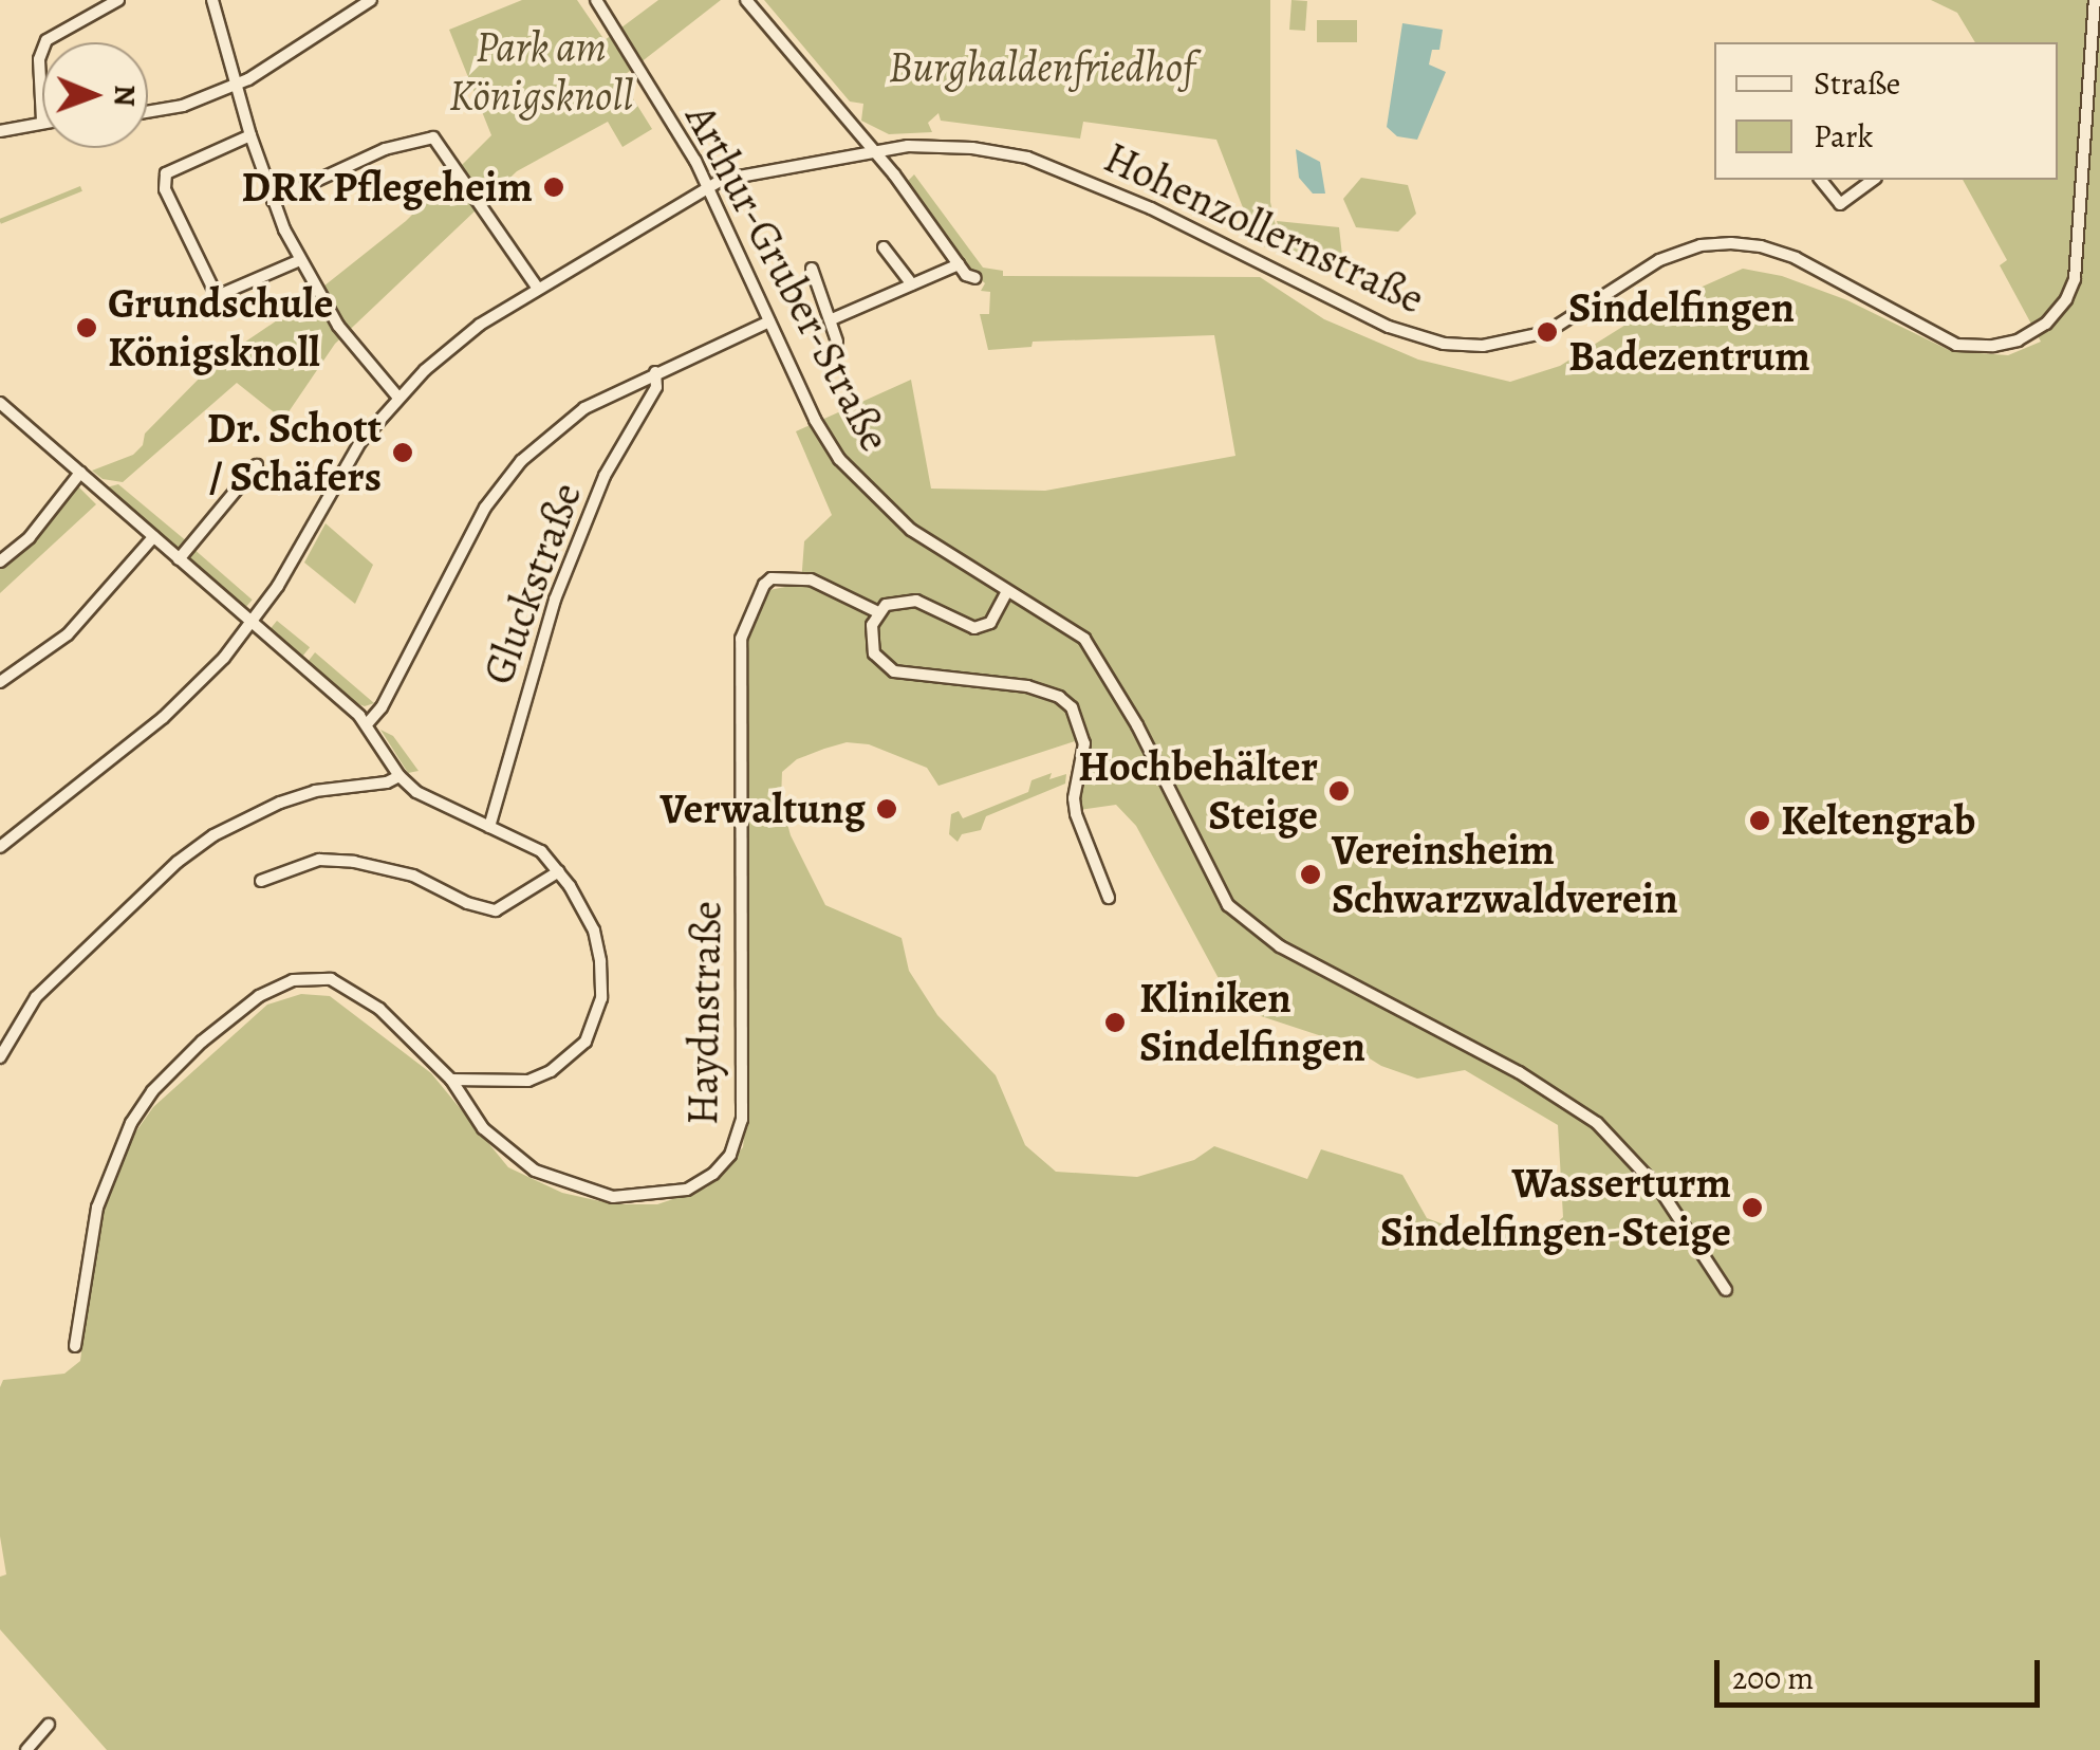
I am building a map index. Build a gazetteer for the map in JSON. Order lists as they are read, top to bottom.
{
  "streets": {
    "street": [
      "Hohenzollernstraße",
      "Arthur-Gruber-Straße",
      "Gluckstraße",
      "Haydnstraße"
    ]
  },
  "crossings": [
    ["Hohenzollernstraße", "Arthur-Gruber-Straße"]
  ],
  "parks": ["Park am Königsknoll", "Burghaldenfriedhof"],
  "places": [
    "DRK Pflegeheim",
    "Grundschule Königsknoll",
    "Sindelfingen Badezentrum",
    "Dr. Schott / Schäfers",
    "Hochbehälter Steige",
    "Verwaltung",
    "Keltengrab",
    "Vereinsheim Schwarzwaldverein",
    "Kliniken Sindelfingen",
    "Wasserturm Sindelfingen-Steige"
  ],
  "legend": ["Straße", "Park"],
  "scale_bar": "200 m",
  "north": "right"
}
